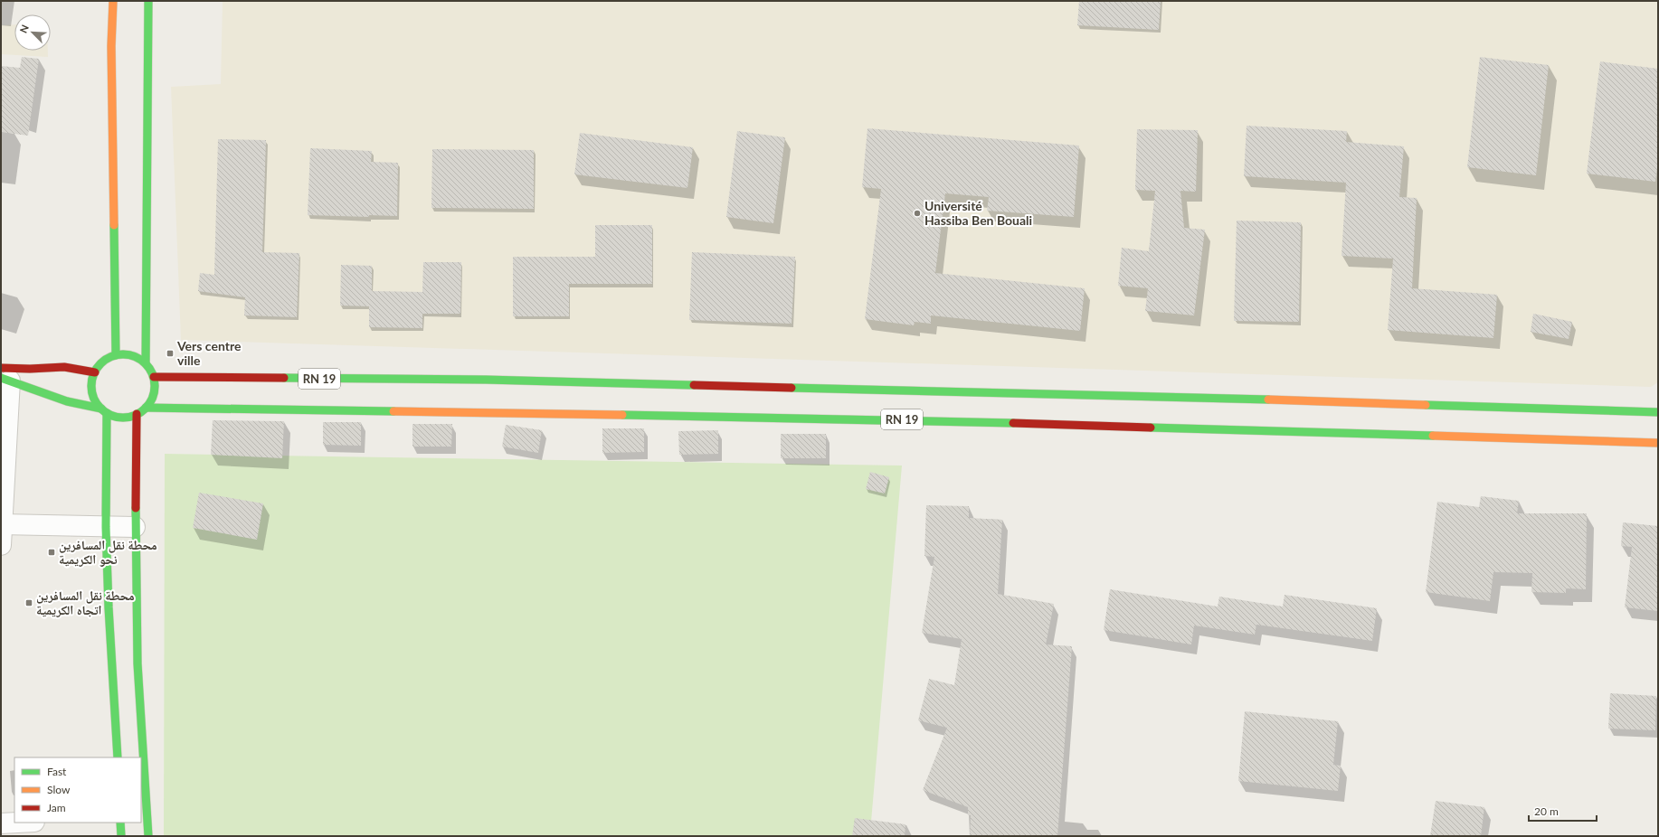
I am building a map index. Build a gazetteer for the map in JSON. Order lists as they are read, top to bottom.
{
  "streets": {
    "main road": ["RN 19"]
  },
  "places": {
    "other": ["Université Hassiba Ben Bouali"],
    "transit": ["Vers centre ville", "محطة نقل المسافرين نحو الكريمية", "محطة نقل المسافرين اتجاه الكريمية"]
  },
  "legend": ["Fast", "Slow", "Jam"],
  "scale_bar": "20 m",
  "north": "top left"
}
